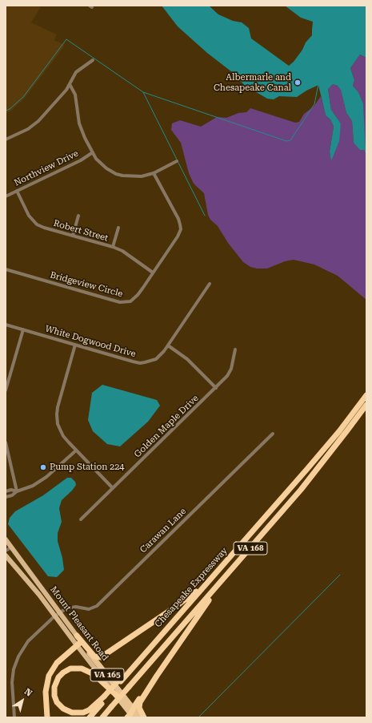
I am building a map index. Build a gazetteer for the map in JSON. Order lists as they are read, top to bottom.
{
  "streets": {
    "highway": [
      "VA 168",
      "Chesapeake Expressway",
      "Mount Pleasant Road",
      "VA 165"
    ],
    "street": [
      "Northview Drive",
      "Robert Street",
      "Bridgeview Circle",
      "White Dogwood Drive",
      "Golden Maple Drive",
      "Carawan Lane"
    ]
  },
  "crossings": [
    ["Northview Drive", "Robert Street"],
    ["Robert Street", "Bridgeview Circle"],
    ["Carawan Lane", "Mount Pleasant Road"]
  ],
  "places": ["Albermarle and Chesapeake Canal", "Pump Station 224"],
  "north": "top right"
}
